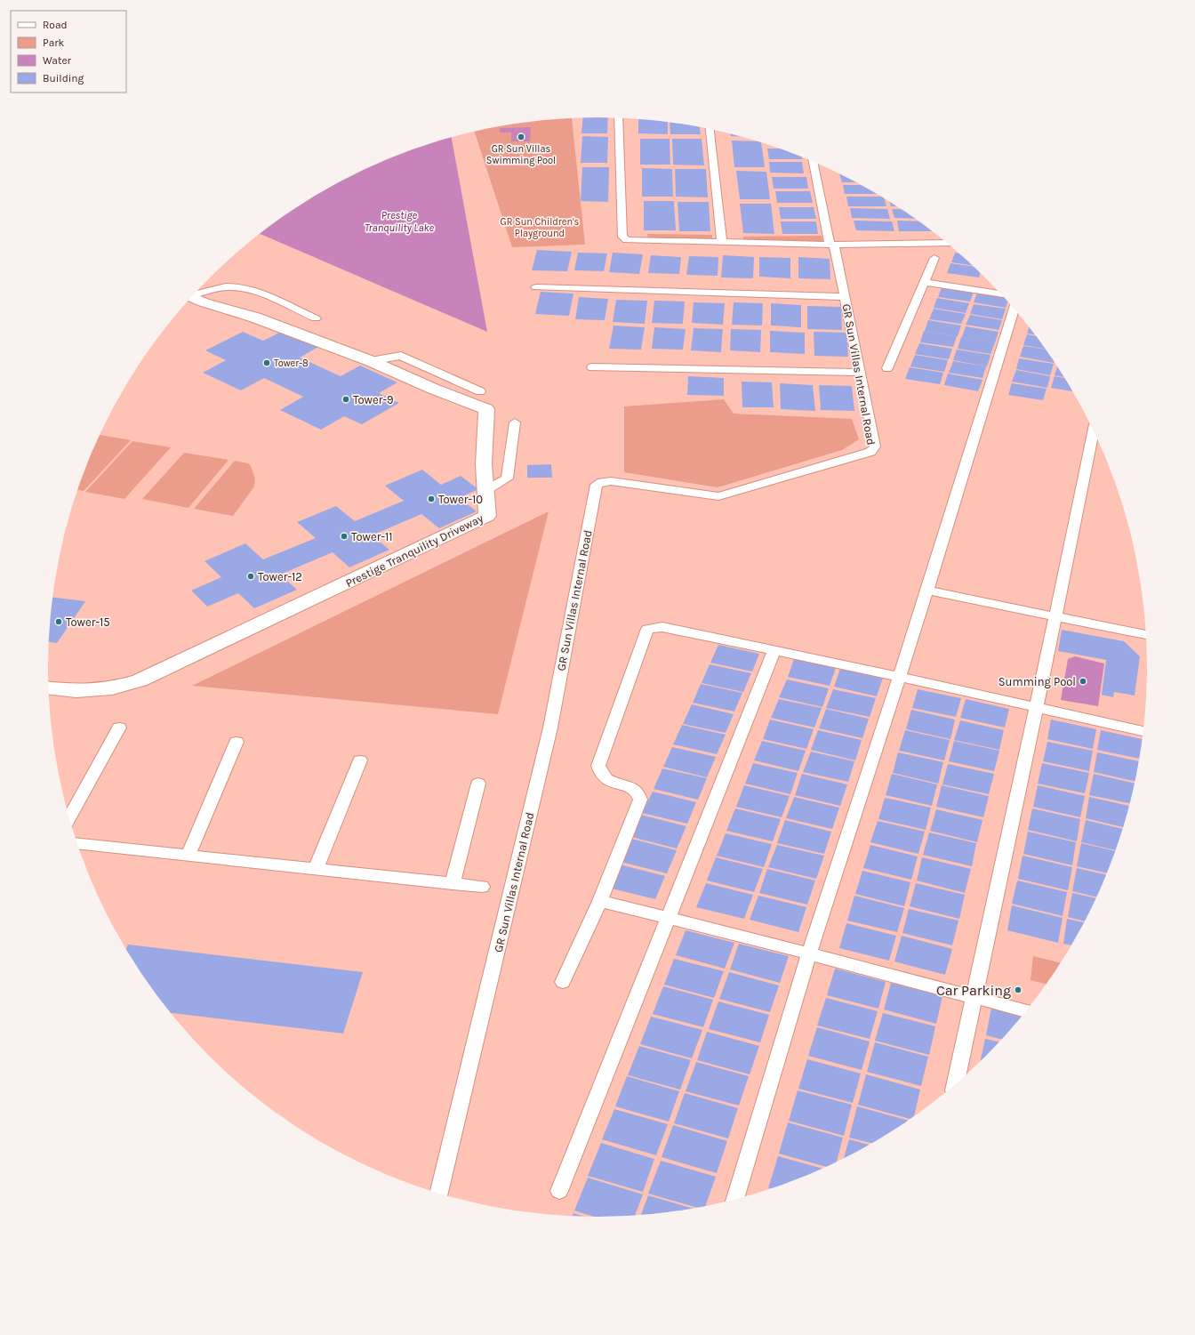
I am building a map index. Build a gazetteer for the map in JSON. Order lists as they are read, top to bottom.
{
  "streets": {
    "street": ["Prestige Tranquility Driveway"],
    "lane": ["GR Sun Villas Internal Road"]
  },
  "water": ["Prestige Tranquility Lake"],
  "parks": ["GR Sun Children's Playground"],
  "places": [
    "GR Sun Villas Swimming Pool",
    "Tower-8",
    "Tower-9",
    "Tower-10",
    "Tower-11",
    "Tower-12",
    "Tower-15",
    "Summing Pool",
    "Car Parking"
  ],
  "legend": [
    "Road",
    "Park",
    "Water",
    "Building"
  ]
}
